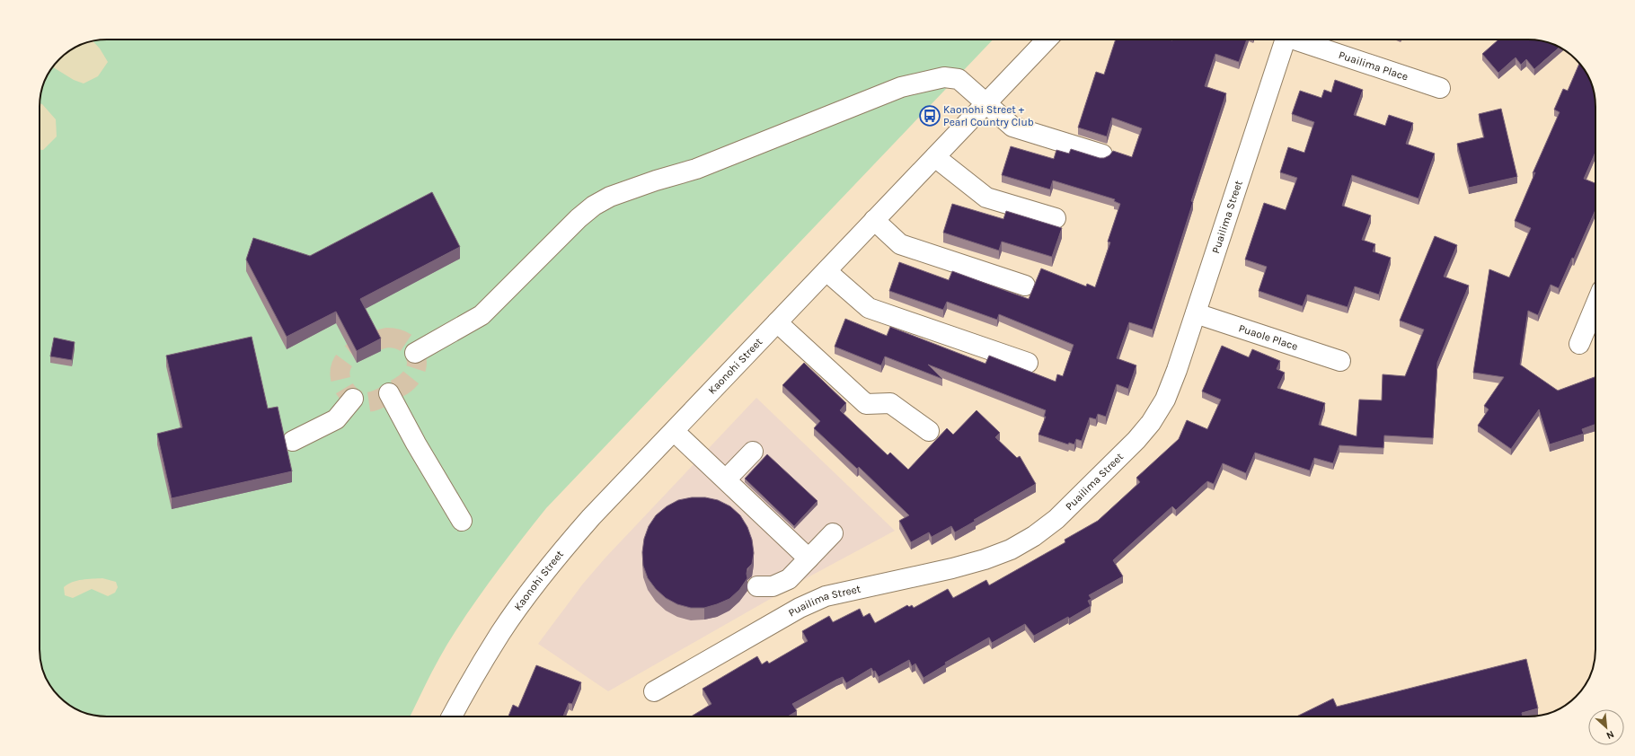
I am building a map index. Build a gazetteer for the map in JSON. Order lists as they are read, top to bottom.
{
  "streets": {
    "street": [
      "Puailima Place",
      "Puailima Street",
      "Puaole Place",
      "Kaonohi Street"
    ]
  },
  "crossings": [
    ["Puailima Street", "Puaole Place"]
  ],
  "places": {
    "bus stop": ["Kaonohi Street + Pearl Country Club"]
  },
  "north": "bottom right"
}
